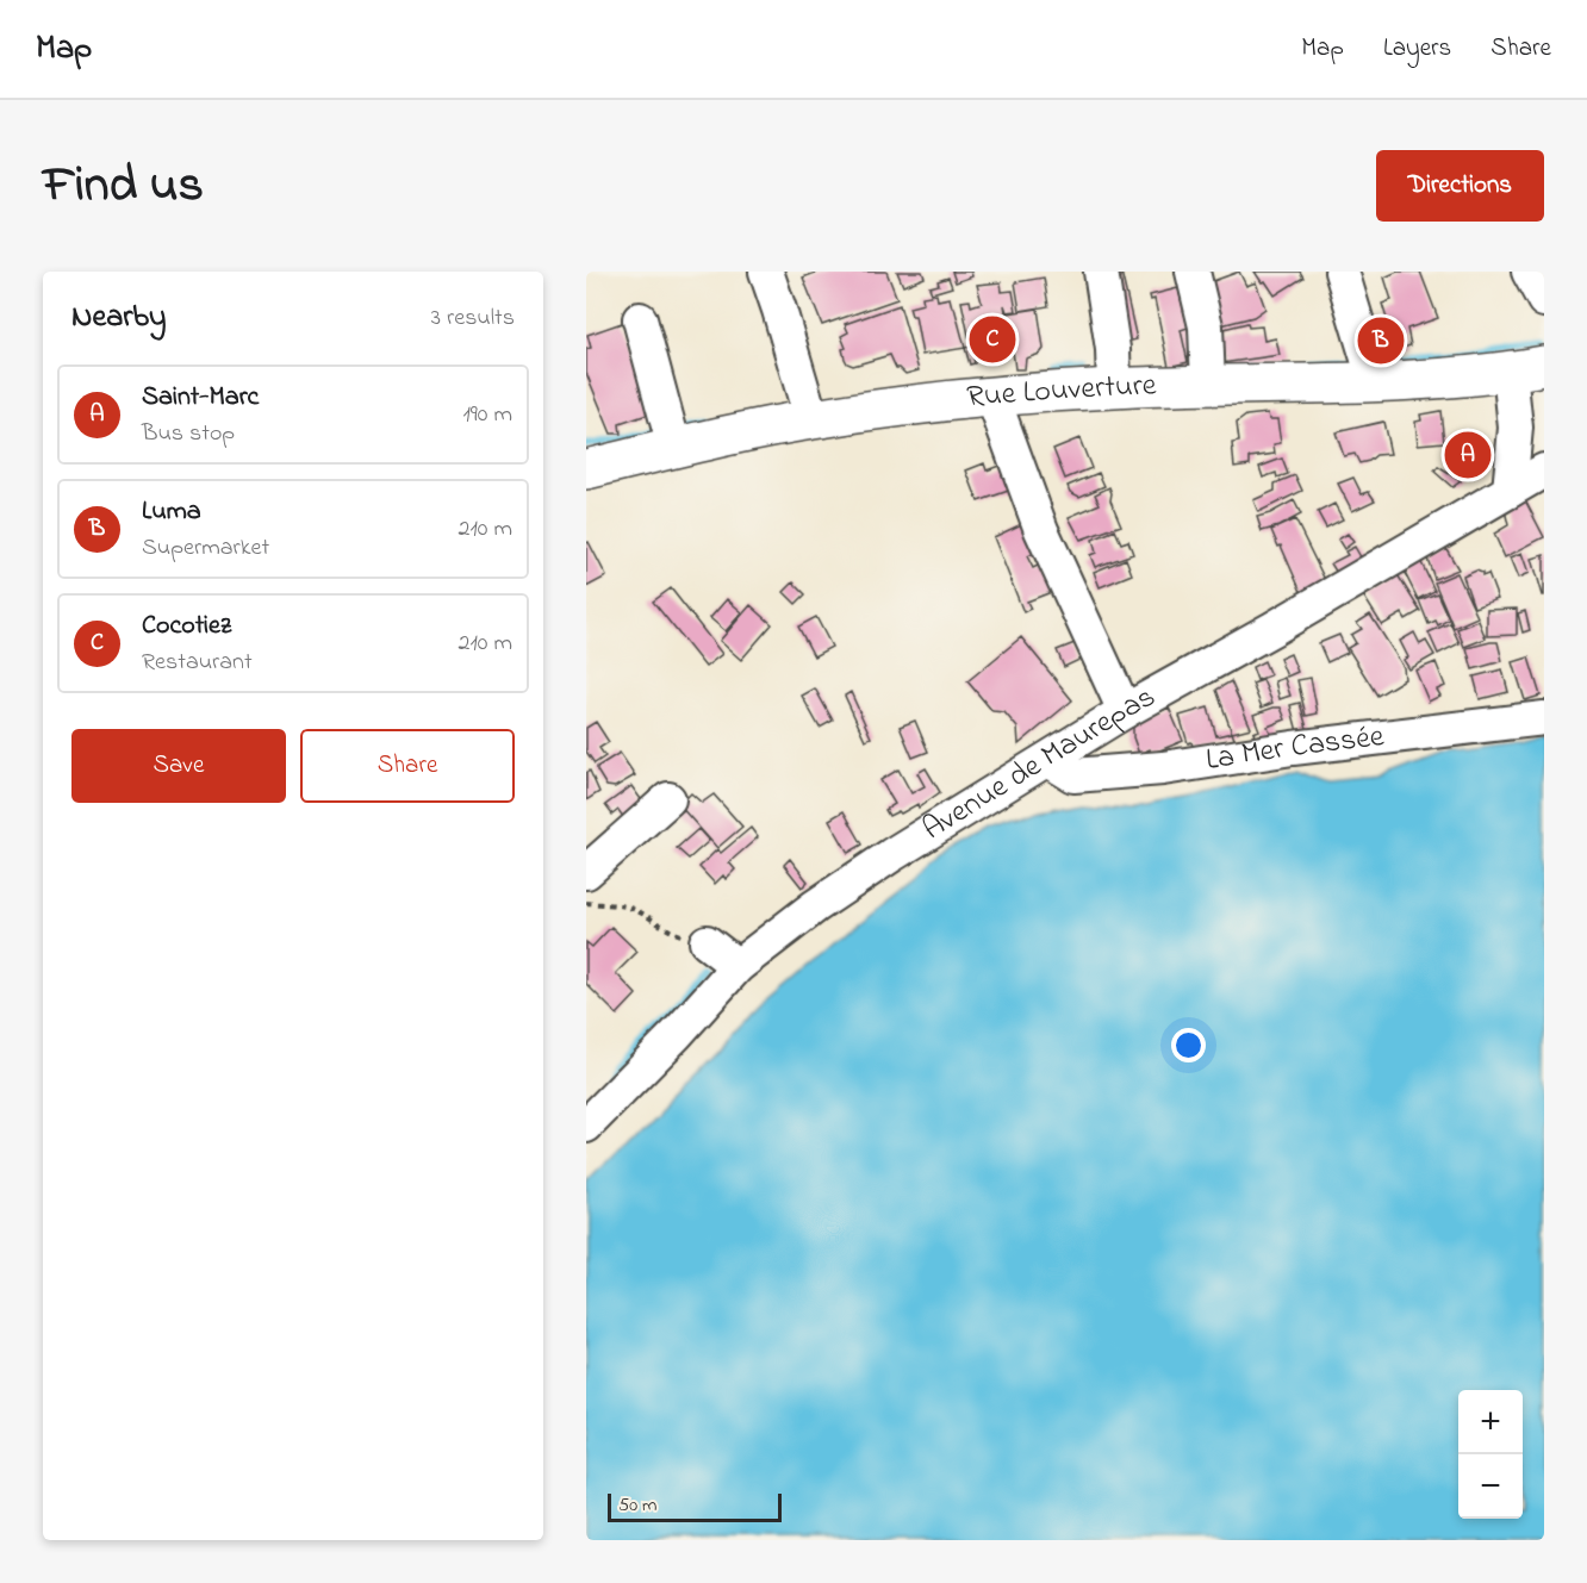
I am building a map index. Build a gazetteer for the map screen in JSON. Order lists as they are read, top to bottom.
{
  "streets": {
    "main road": ["Rue Louverture"],
    "street": ["La Mer Cassée", "Avenue de Maurepas"]
  },
  "crossings": [
    ["La Mer Cassée", "Avenue de Maurepas"]
  ],
  "scale_bar": "50 m",
  "page": {
    "header": "Map",
    "nav": ["Map", "Layers", "Share"],
    "title": "Find us",
    "buttons": [
      "Directions",
      ["Save", "Share"]
    ],
    "heading": ["Nearby", "3 results"],
    "pins": ["C", "B", "A"],
    "list": [
      {
        "mark": "A",
        "name": "Saint-Marc",
        "note": "Bus stop",
        "value": "190 m"
      },
      {
        "mark": "B",
        "name": "Luma",
        "note": "Supermarket",
        "value": "210 m"
      },
      {
        "mark": "C",
        "name": "Cocotiez",
        "note": "Restaurant",
        "value": "210 m"
      }
    ],
    "map_buttons": ["+", "−"],
    "scale": "50 m"
  }
}
